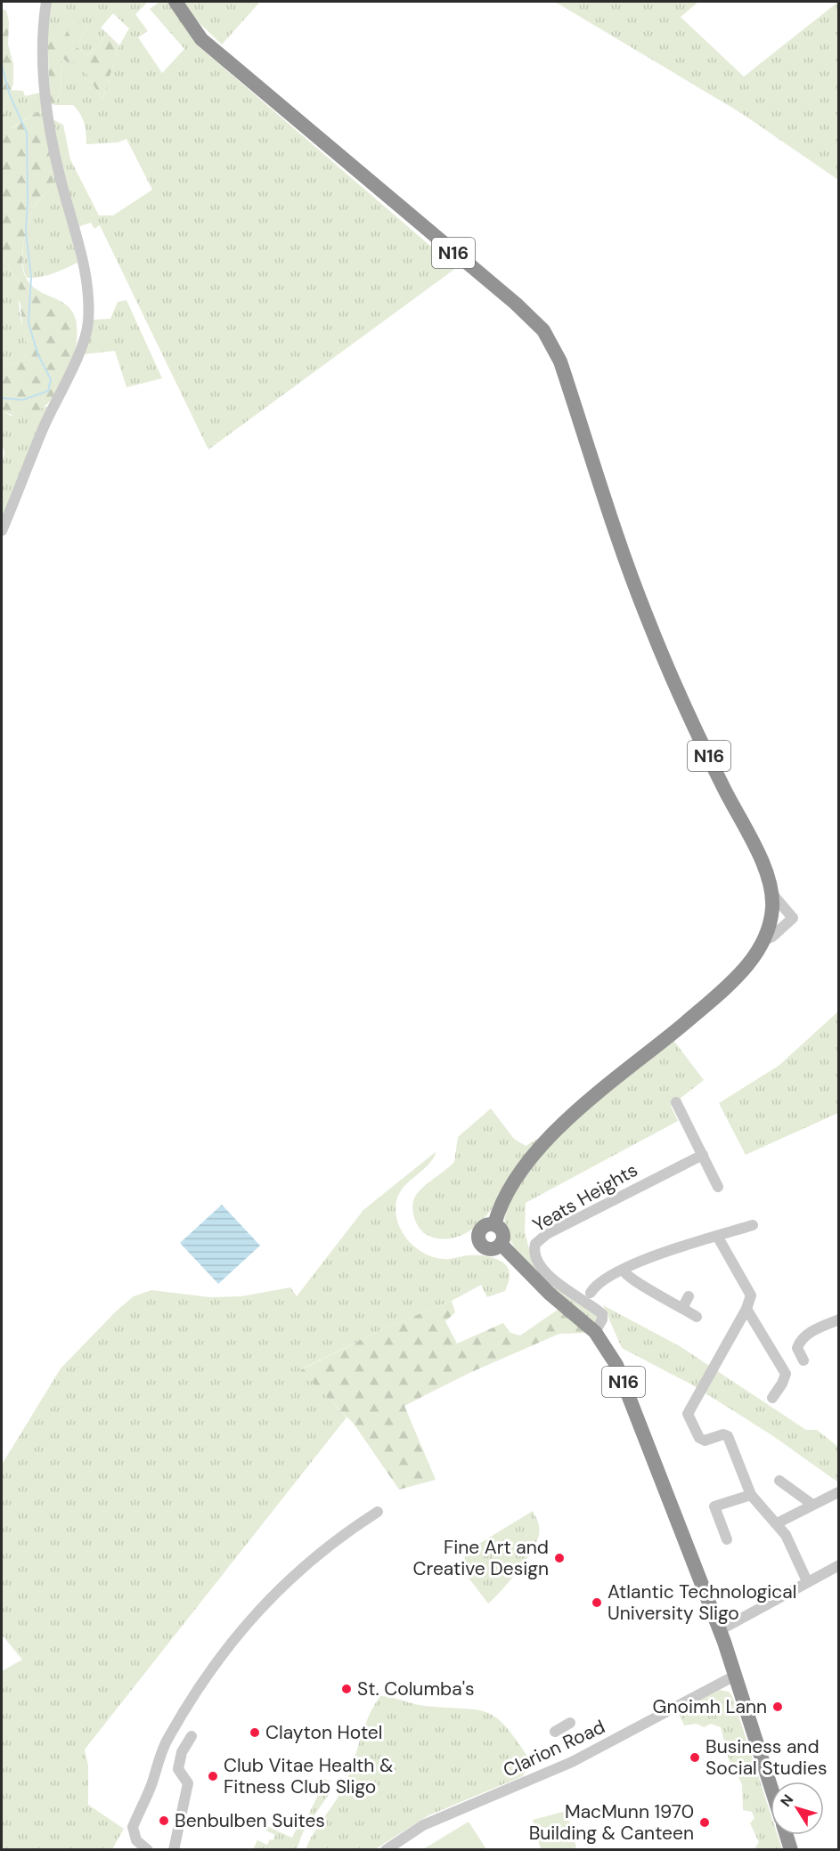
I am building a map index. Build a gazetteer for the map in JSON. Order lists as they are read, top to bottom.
{
  "streets": {
    "highway": ["N16"],
    "street": ["Yeats Heights", "Clarion Road"]
  },
  "crossings": [
    ["N16", "Yeats Heights"],
    ["N16", "Clarion Road"]
  ],
  "places": [
    "Fine Art and Creative Design",
    "Atlantic Technological University Sligo",
    "St. Columba's",
    "Gnoimh Lann",
    "Clayton Hotel",
    "Business and Social Studies",
    "Club Vitae Health & Fitness Club Sligo",
    "Benbulben Suites",
    "MacMunn 1970 Building & Canteen"
  ],
  "north": "top left"
}
